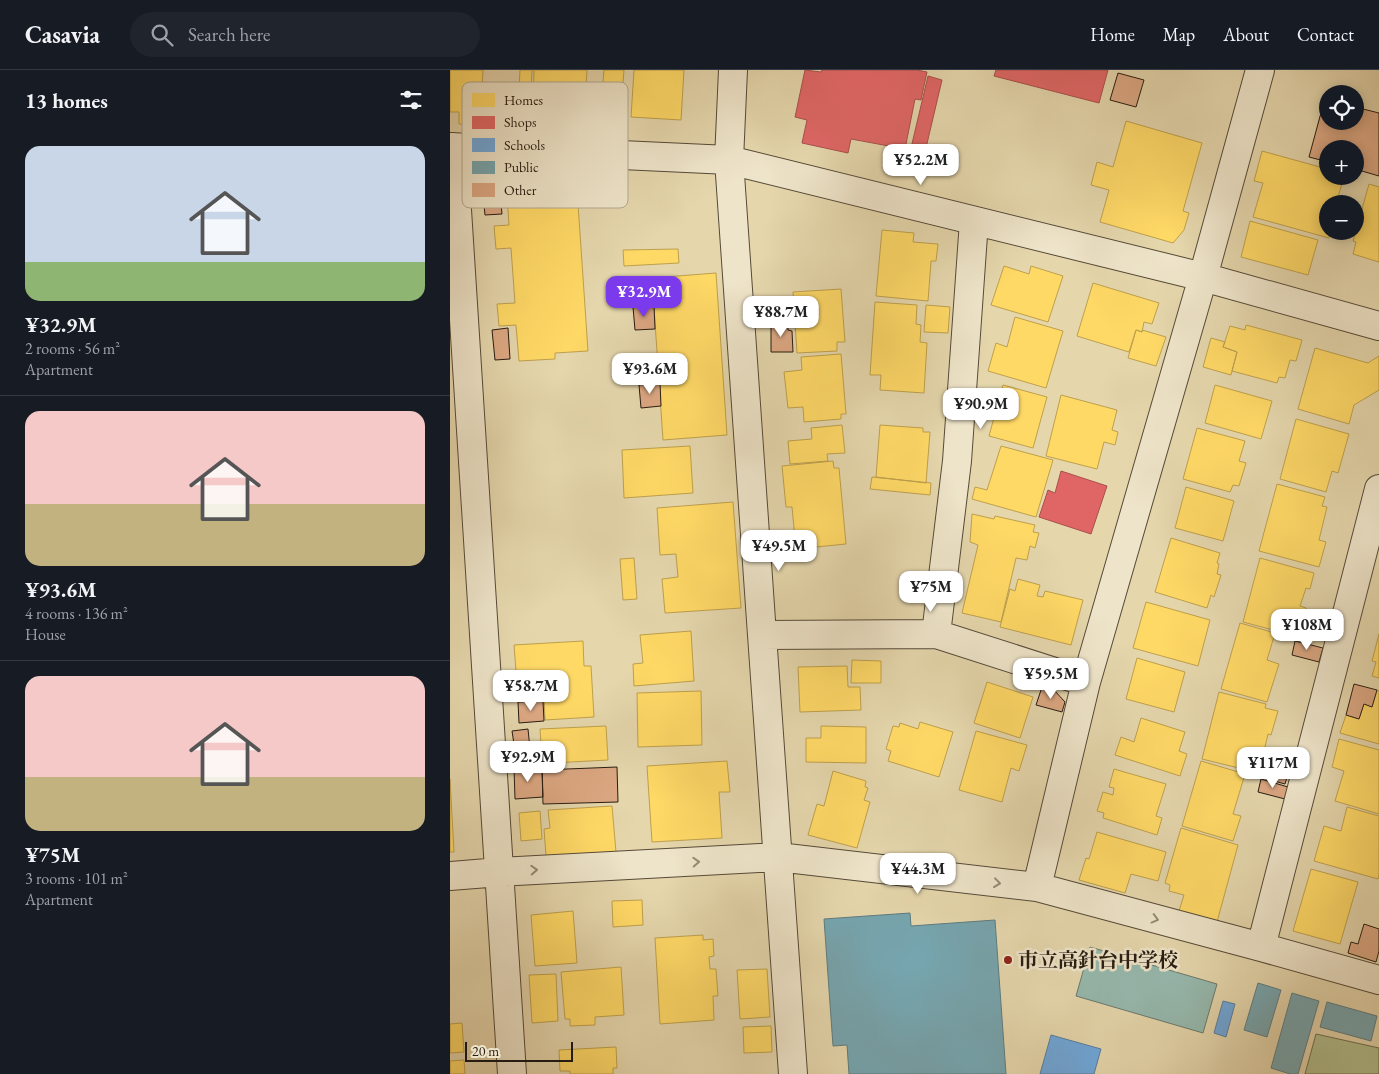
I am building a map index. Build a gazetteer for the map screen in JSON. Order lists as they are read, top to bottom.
{
  "places": ["市立高針台中学校"],
  "legend": [
    "Homes",
    "Shops",
    "Schools",
    "Public",
    "Other"
  ],
  "scale_bar": "20 m",
  "page": {
    "header": "Casavia",
    "search": "Search here",
    "nav": [
      "Home",
      "Map",
      "About",
      "Contact"
    ],
    "heading": "13 homes",
    "map_buttons": ["+", "−"],
    "list": [
      {
        "name": "¥32.9M",
        "note": "2 rooms · 56 m² · Apartment"
      },
      {
        "name": "¥93.6M",
        "note": "4 rooms · 136 m² · House"
      },
      {
        "name": "¥75M",
        "note": "3 rooms · 101 m² · Apartment"
      }
    ],
    "price": [
      "¥52.2M",
      "¥32.9M",
      "¥88.7M",
      "¥93.6M",
      "¥90.9M",
      "¥49.5M",
      "¥75M",
      "¥108M",
      "¥59.5M",
      "¥58.7M",
      "¥92.9M",
      "¥117M",
      "¥44.3M"
    ],
    "scale": "20 m"
  }
}
